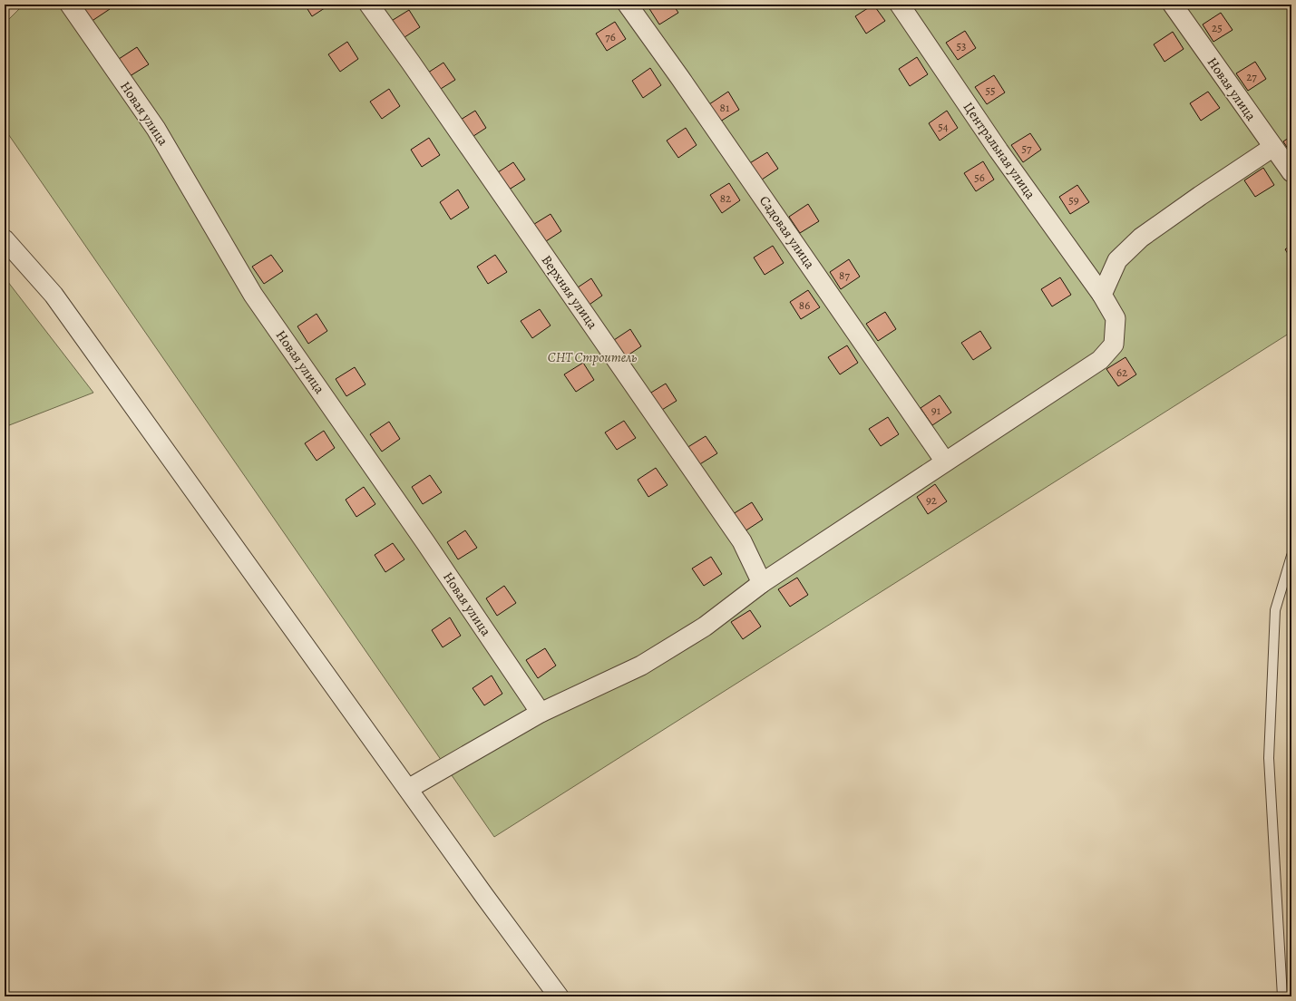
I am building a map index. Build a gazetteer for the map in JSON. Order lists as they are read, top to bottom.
{
  "streets": {
    "street": [
      "Новая улица",
      "Центральная улица",
      "Садовая улица",
      "Верхняя улица"
    ]
  },
  "crossings": [
    ["Новая улица", "Центральная улица"],
    ["Центральная улица", "Садовая улица"],
    ["Центральная улица", "Верхняя улица"]
  ],
  "parks": ["СНТ Строитель"],
  "house_numbers": [
    "25",
    "76",
    "53",
    "27",
    "55",
    "81",
    "54",
    "57",
    "56",
    "82",
    "59",
    "87",
    "86",
    "62",
    "91",
    "92"
  ]
}
